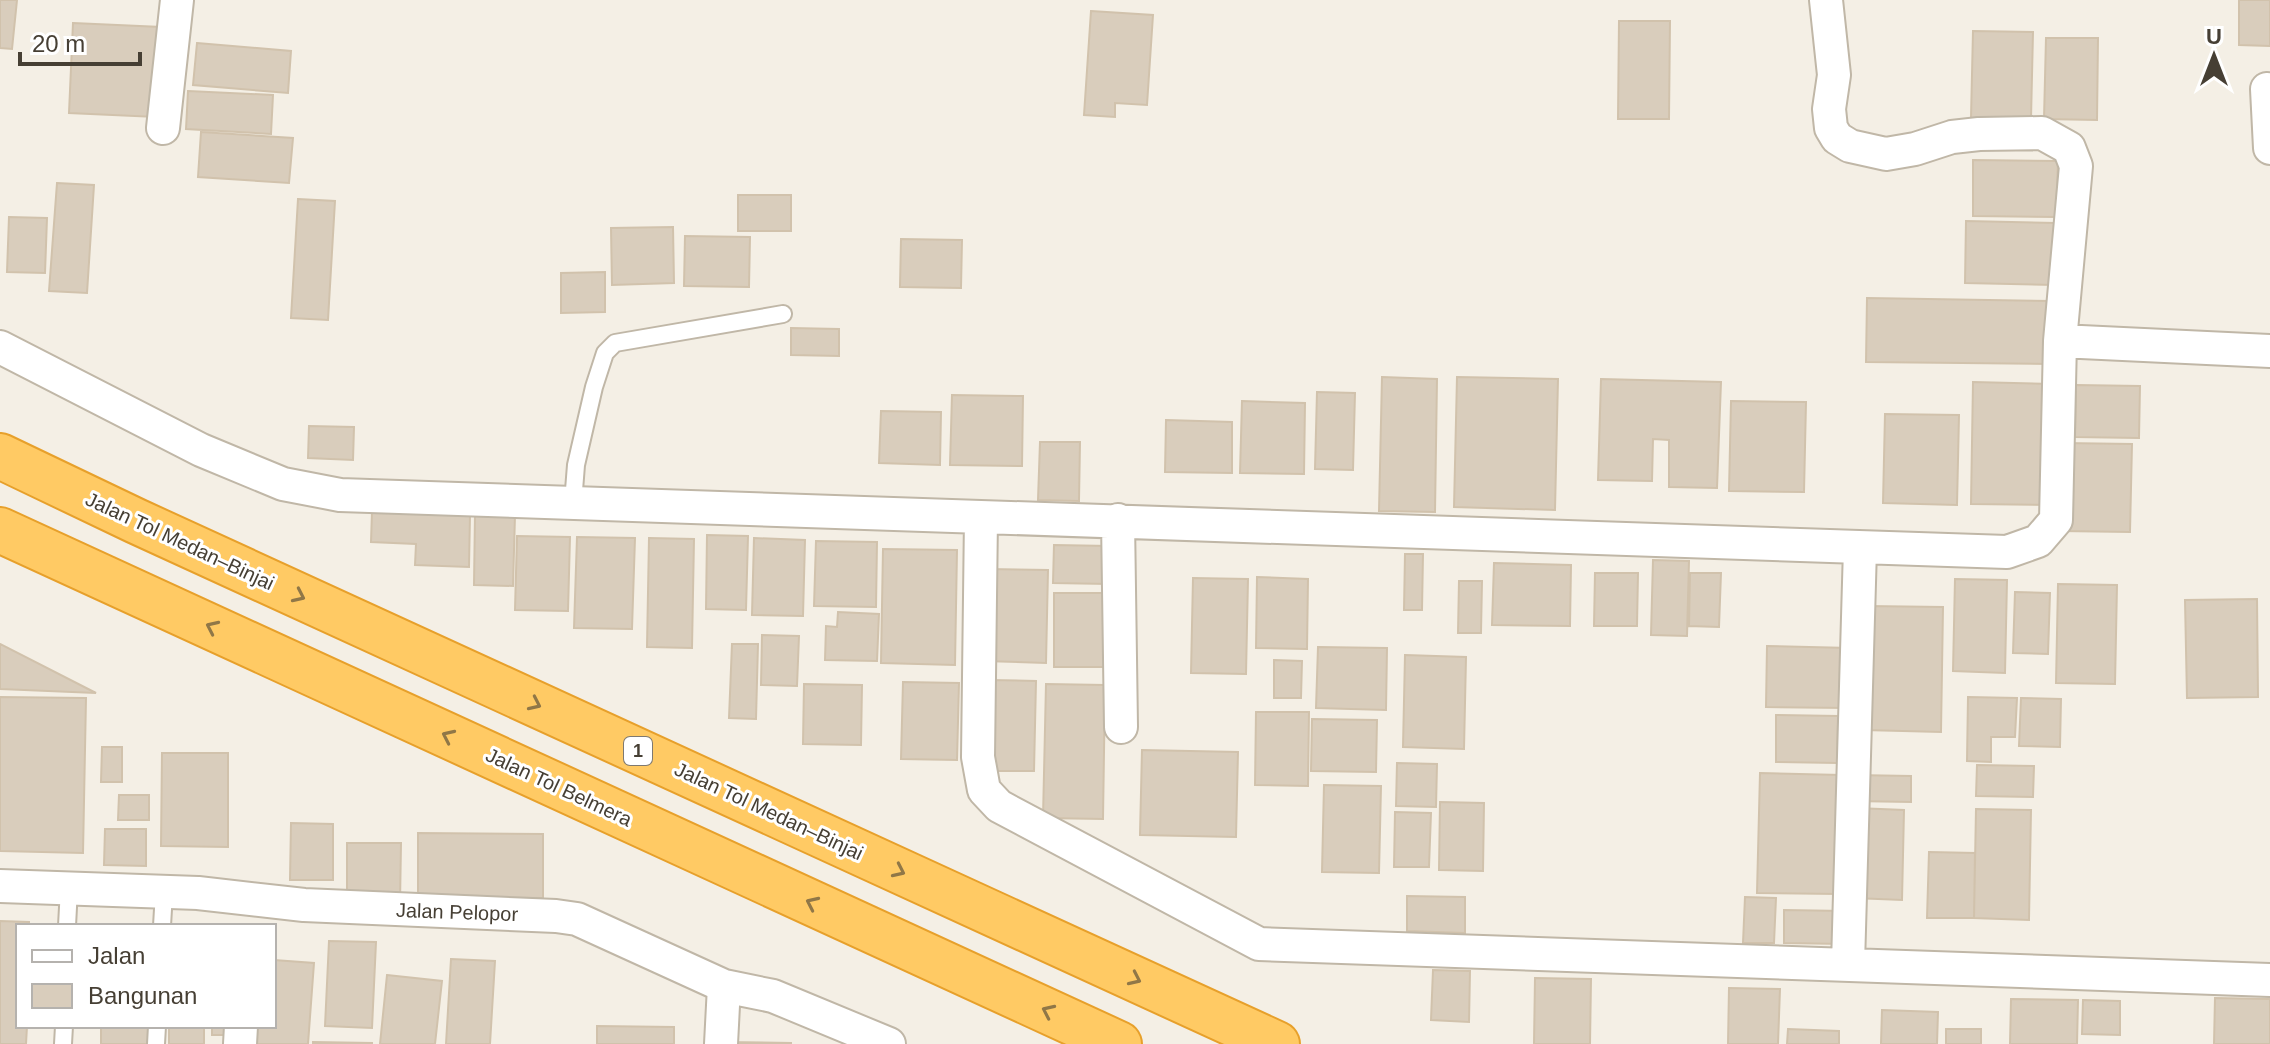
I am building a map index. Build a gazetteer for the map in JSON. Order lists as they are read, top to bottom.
{
  "streets": {
    "highway": ["Jalan Tol Medan–Binjai", "1", "Jalan Tol Belmera"],
    "street": ["Jalan Pelopor"]
  },
  "one_way": ["Jalan Tol Medan–Binjai", "Jalan Tol Belmera"],
  "legend": ["Jalan", "Bangunan"],
  "scale_bar": "20 m",
  "north": "top"
}
